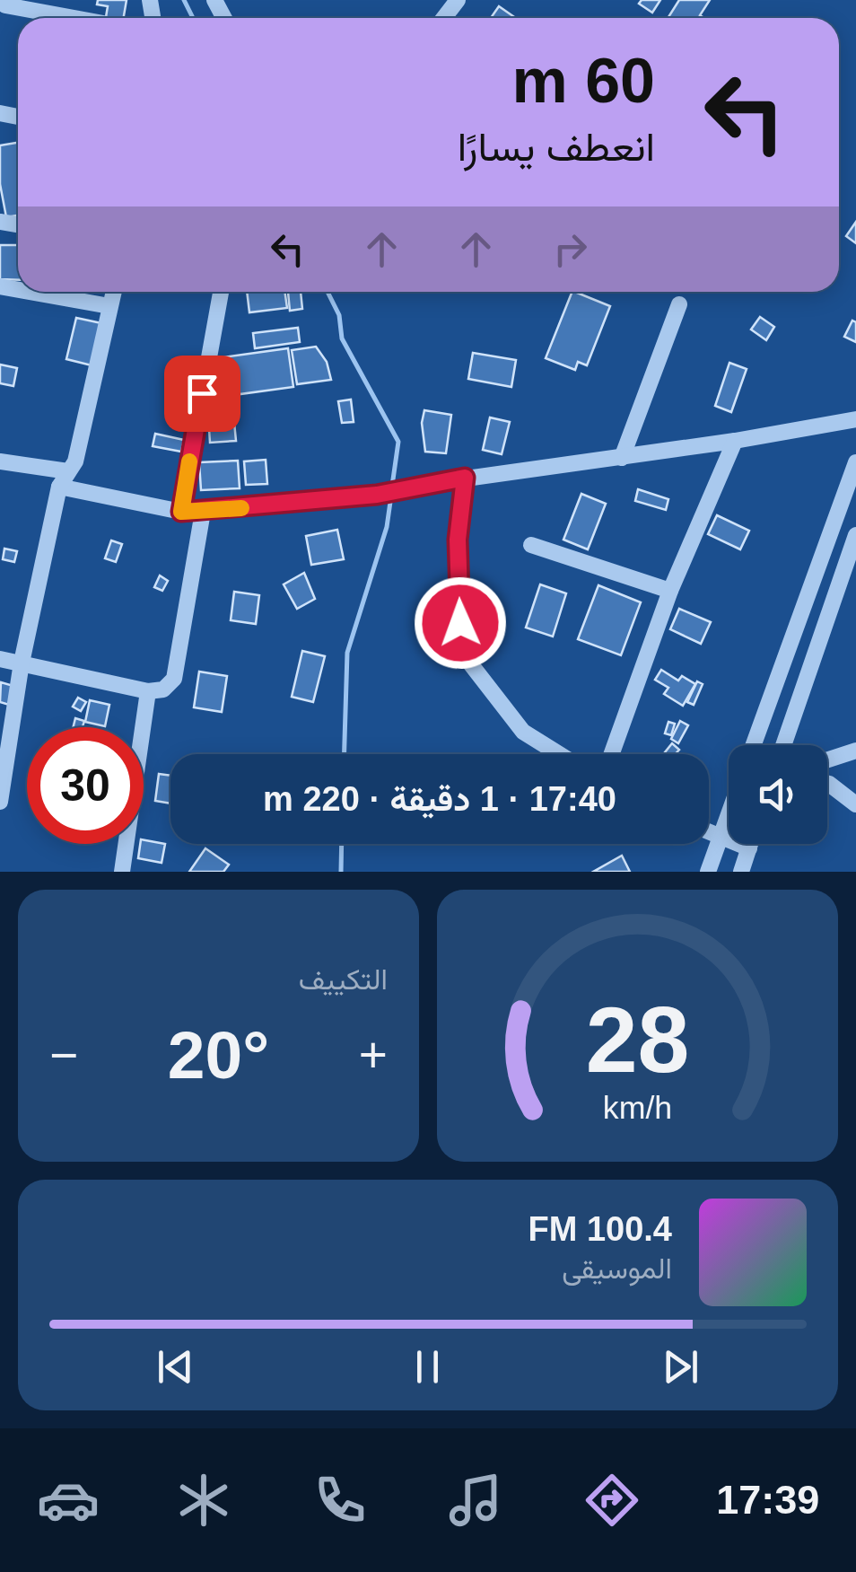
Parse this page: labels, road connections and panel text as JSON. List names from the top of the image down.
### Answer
{
  "page": {
    "turn": ["60 m", "انعطف يسارًا"],
    "limit": "30",
    "trip": "17:40 · 1 دقيقة · 220 m",
    "tile": "التكييف",
    "heat": ["−", "20°", "+"],
    "song": ["100.4 FM", "الموسيقى"],
    "tabs": "17:39",
    "gauge": ["28", "km/h"]
  }
}
